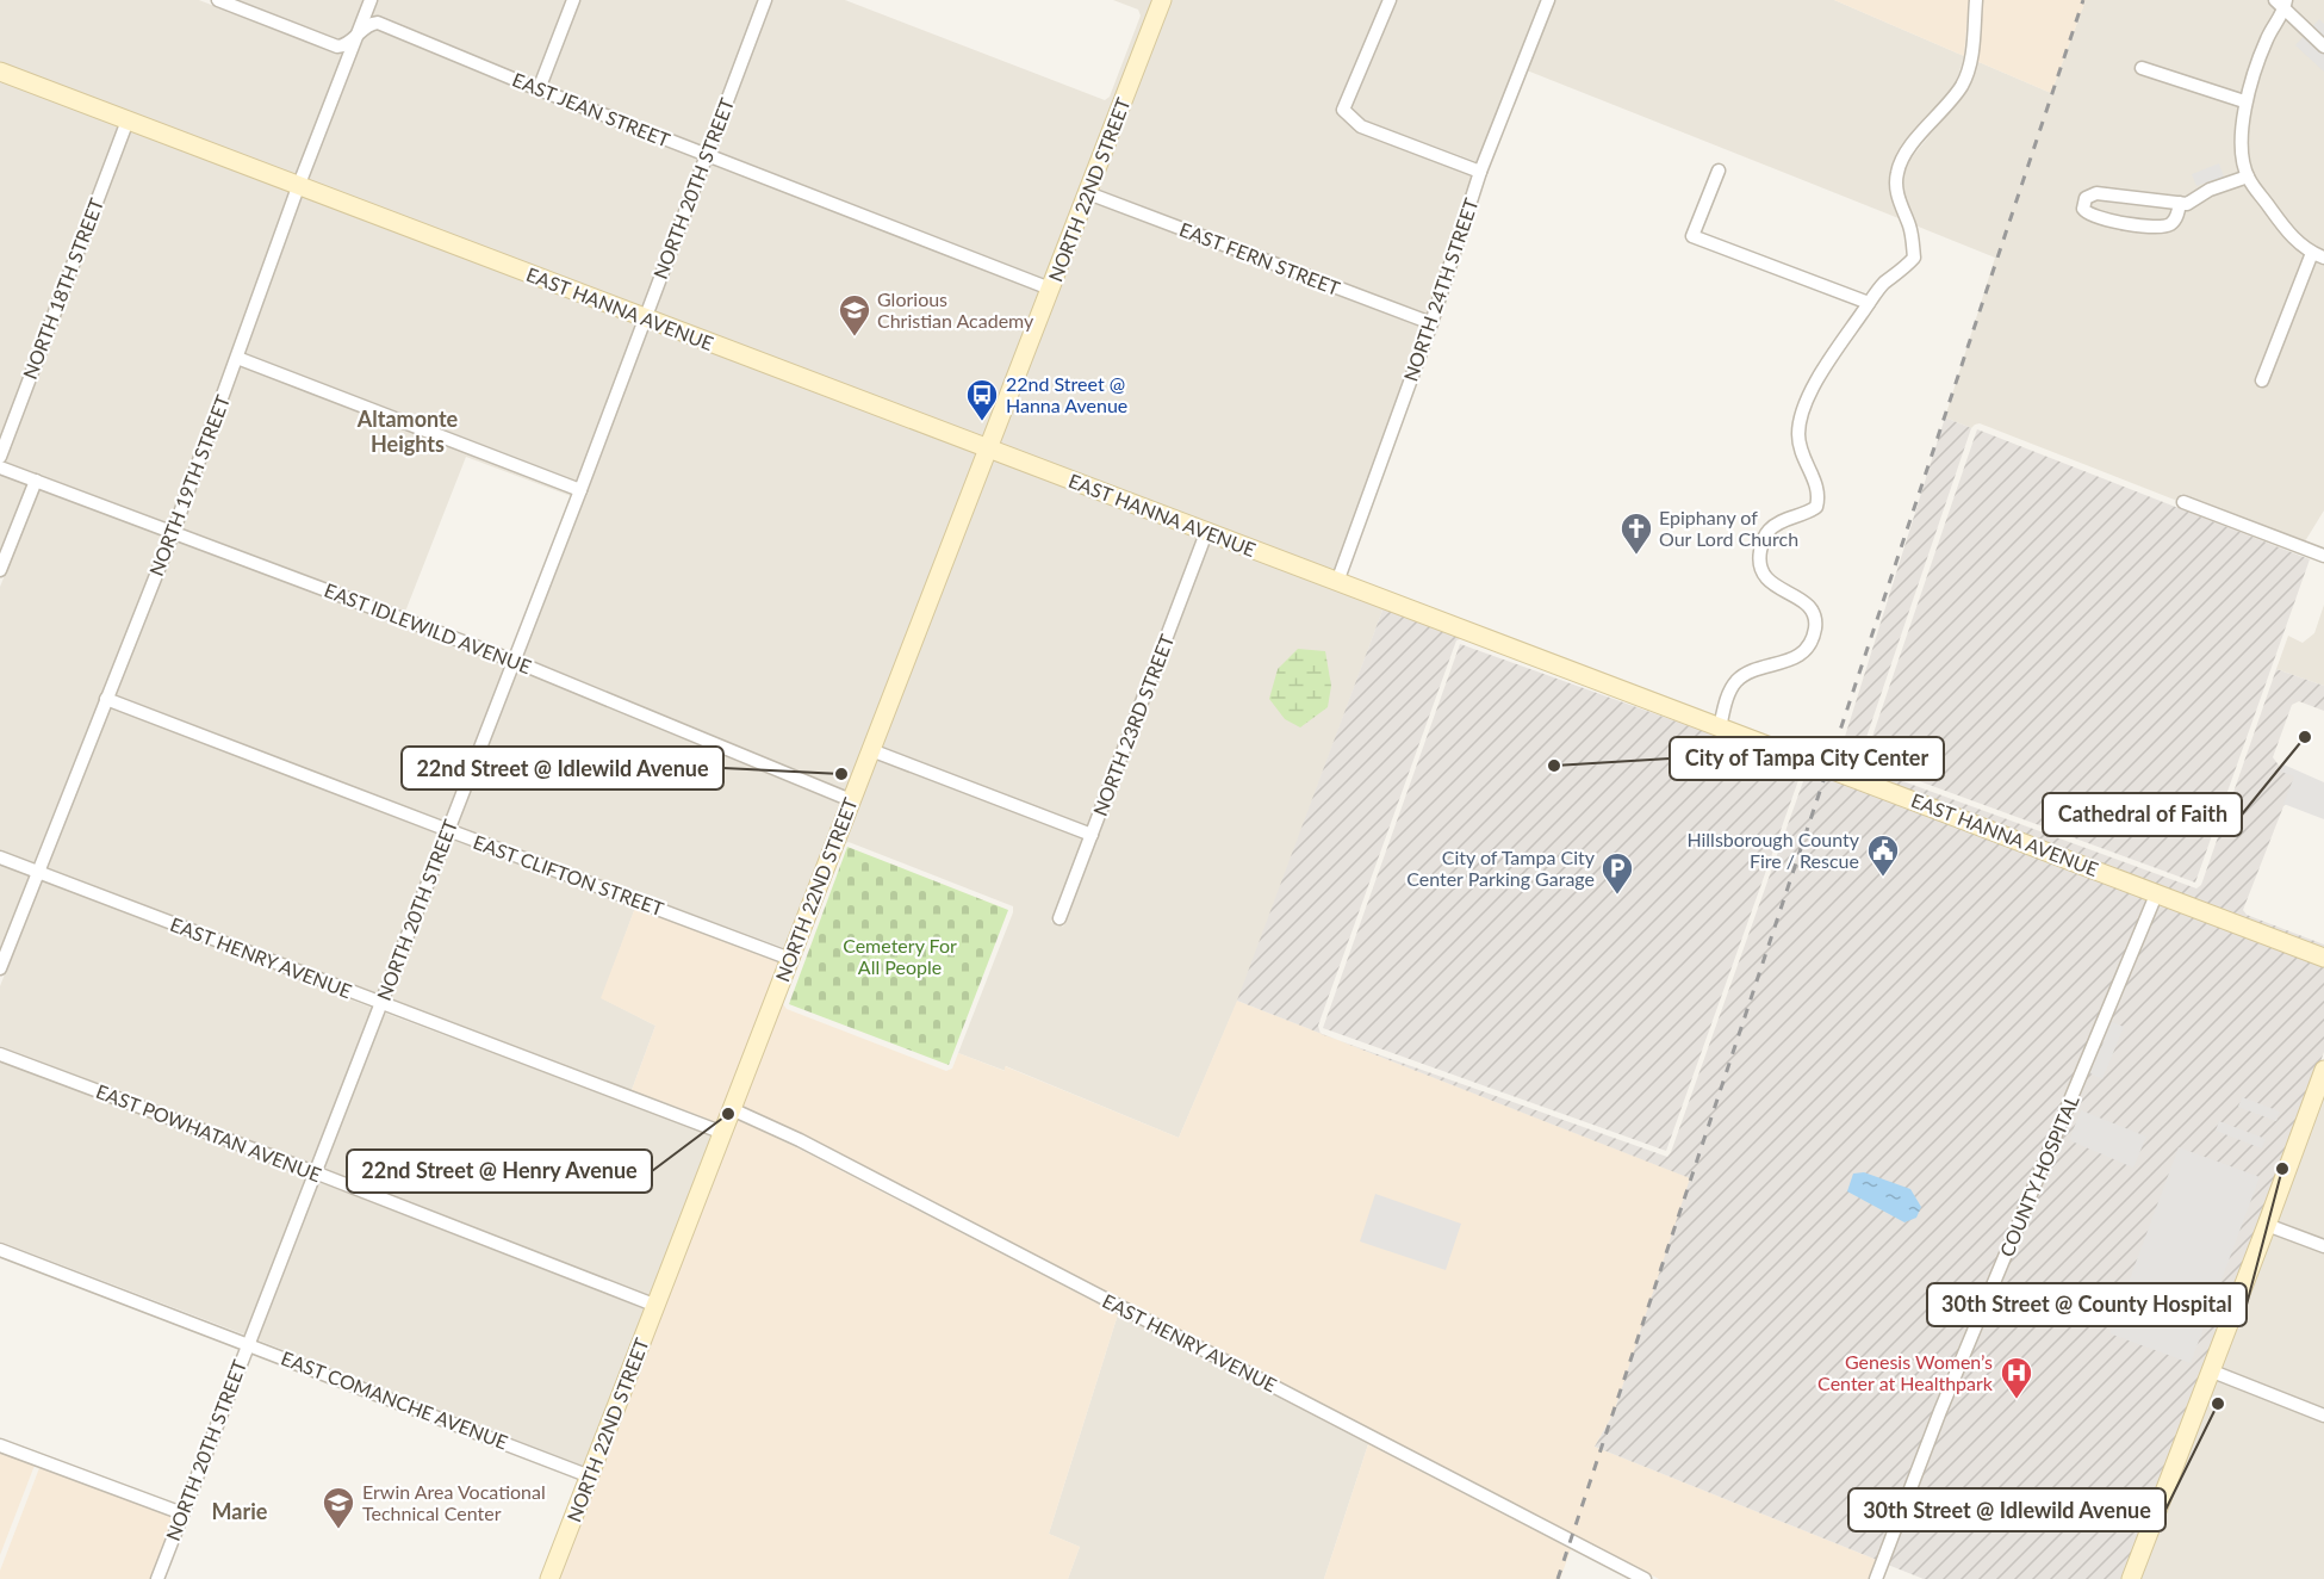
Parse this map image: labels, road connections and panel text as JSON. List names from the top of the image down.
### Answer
{
  "streets": {
    "street": [
      "EAST JEAN STREET",
      "NORTH 20TH STREET",
      "NORTH 22ND STREET",
      "EAST FERN STREET",
      "NORTH 18TH STREET",
      "NORTH 24TH STREET",
      "EAST HANNA AVENUE",
      "NORTH 19TH STREET",
      "EAST IDLEWILD AVENUE",
      "NORTH 23RD STREET",
      "EAST CLIFTON STREET",
      "EAST HENRY AVENUE",
      "EAST POWHATAN AVENUE",
      "COUNTY HOSPITAL",
      "EAST COMANCHE AVENUE"
    ]
  },
  "crossings": [
    ["EAST JEAN STREET", "NORTH 20TH STREET"],
    ["EAST JEAN STREET", "NORTH 22ND STREET"],
    ["EAST JEAN STREET", "NORTH 19TH STREET"],
    ["NORTH 20TH STREET", "EAST HANNA AVENUE"],
    ["NORTH 20TH STREET", "EAST IDLEWILD AVENUE"],
    ["NORTH 20TH STREET", "EAST CLIFTON STREET"],
    ["NORTH 20TH STREET", "EAST HENRY AVENUE"],
    ["NORTH 20TH STREET", "EAST POWHATAN AVENUE"],
    ["NORTH 20TH STREET", "EAST COMANCHE AVENUE"],
    ["NORTH 22ND STREET", "EAST FERN STREET"],
    ["NORTH 22ND STREET", "EAST HANNA AVENUE"],
    ["NORTH 22ND STREET", "EAST IDLEWILD AVENUE"],
    ["NORTH 22ND STREET", "EAST CLIFTON STREET"],
    ["NORTH 22ND STREET", "EAST HENRY AVENUE"],
    ["NORTH 22ND STREET", "EAST POWHATAN AVENUE"],
    ["NORTH 22ND STREET", "EAST COMANCHE AVENUE"],
    ["EAST FERN STREET", "NORTH 24TH STREET"],
    ["NORTH 18TH STREET", "EAST HANNA AVENUE"],
    ["NORTH 24TH STREET", "EAST HANNA AVENUE"],
    ["EAST HANNA AVENUE", "NORTH 19TH STREET"],
    ["EAST HANNA AVENUE", "NORTH 23RD STREET"],
    ["EAST HANNA AVENUE", "COUNTY HOSPITAL"],
    ["NORTH 19TH STREET", "EAST IDLEWILD AVENUE"],
    ["NORTH 19TH STREET", "EAST CLIFTON STREET"],
    ["NORTH 19TH STREET", "EAST HENRY AVENUE"]
  ],
  "districts": ["Altamonte Heights", "Marie"],
  "parks": ["Cemetery For All People"],
  "places": {
    "school or university": ["Glorious Christian Academy", "Erwin Area Vocational Technical Center"],
    "bus stop": ["22nd Street @ Hanna Avenue"],
    "church": ["Epiphany of Our Lord Church"],
    "other": [
      "Cathedral of Faith",
      "City of Tampa City Center",
      "22nd Street @ Idlewild Avenue",
      "22nd Street @ Henry Avenue",
      "30th Street @ County Hospital",
      "30th Street @ Idlewild Avenue"
    ],
    "public building": ["Hillsborough County Fire / Rescue"],
    "parking": ["City of Tampa City Center Parking Garage"],
    "hospital": ["Genesis Women’s Center at Healthpark"]
  }
}
